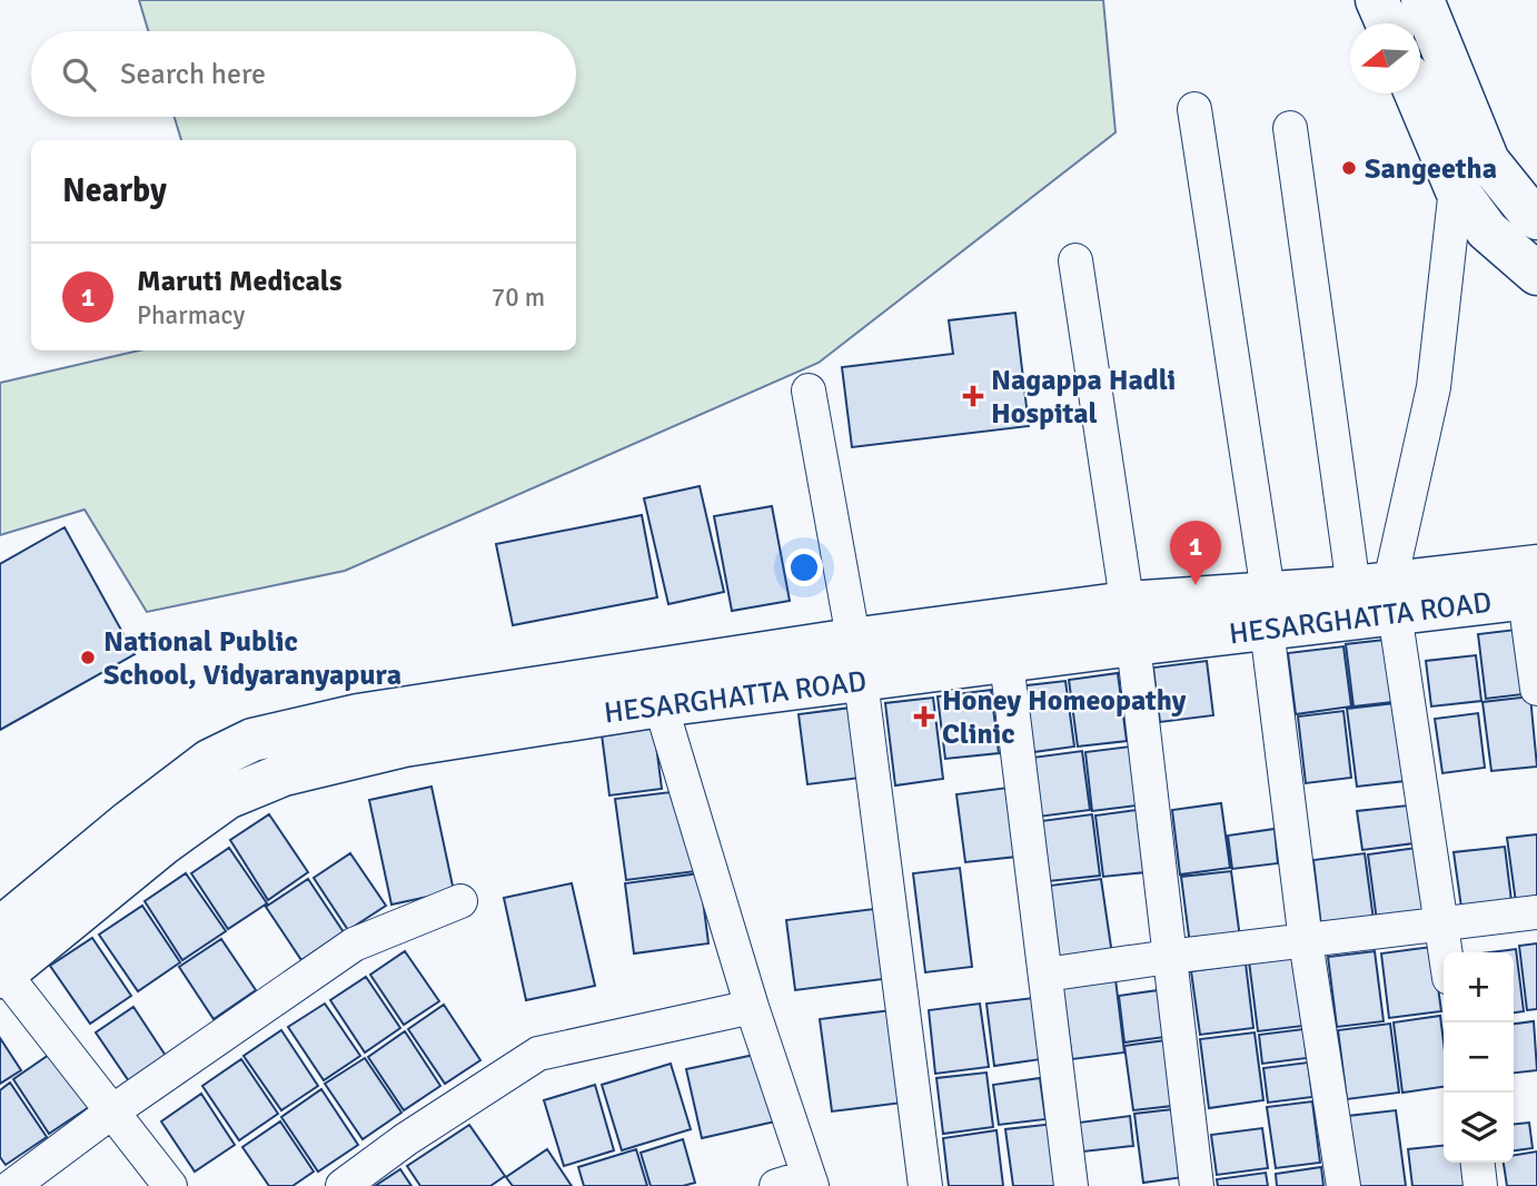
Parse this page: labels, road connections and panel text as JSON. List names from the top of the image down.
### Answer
{
  "streets": {
    "main road": ["HESARGHATTA ROAD"]
  },
  "places": {
    "other": ["Sangeetha", "National Public School, Vidyaranyapura"],
    "health": ["Nagappa Hadli Hospital", "Honey Homeopathy Clinic"]
  },
  "north": "left",
  "page": {
    "search": "Search here",
    "heading": "Nearby",
    "list": [
      {
        "mark": "1",
        "name": "Maruti Medicals",
        "note": "Pharmacy",
        "value": "70 m"
      }
    ],
    "pins": "1",
    "map_buttons": ["+", "−"]
  }
}
